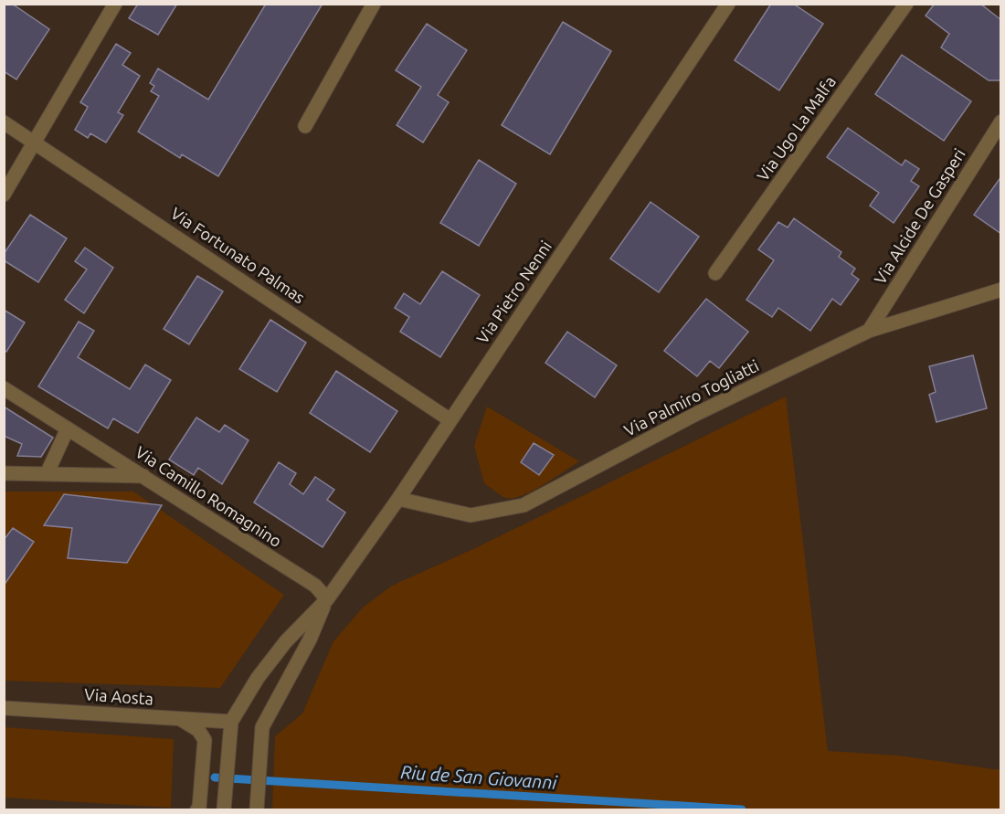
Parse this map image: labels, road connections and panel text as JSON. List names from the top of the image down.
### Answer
{
  "streets": {
    "street": [
      "Via Ugo La Malfa",
      "Via Alcide De Gasperi",
      "Via Fortunato Palmas",
      "Via Pietro Nenni",
      "Via Palmiro Togliatti",
      "Via Camillo Romagnino",
      "Via Aosta"
    ]
  },
  "crossings": [
    ["Via Alcide De Gasperi", "Via Palmiro Togliatti"],
    ["Via Fortunato Palmas", "Via Pietro Nenni"],
    ["Via Pietro Nenni", "Via Palmiro Togliatti"],
    ["Via Pietro Nenni", "Via Camillo Romagnino"],
    ["Via Pietro Nenni", "Via Aosta"]
  ],
  "water": ["Riu de San Giovanni"]
}
